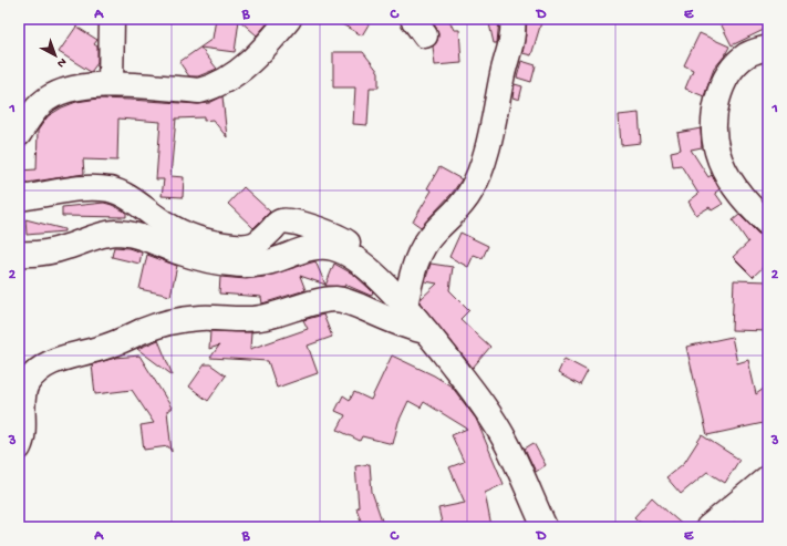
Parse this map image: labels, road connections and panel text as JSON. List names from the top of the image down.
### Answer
{
  "north": "bottom right",
  "grid": {
    "columns": [
      "A",
      "B",
      "C",
      "D",
      "E"
    ],
    "rows": ["1", "2", "3"]
  }
}
